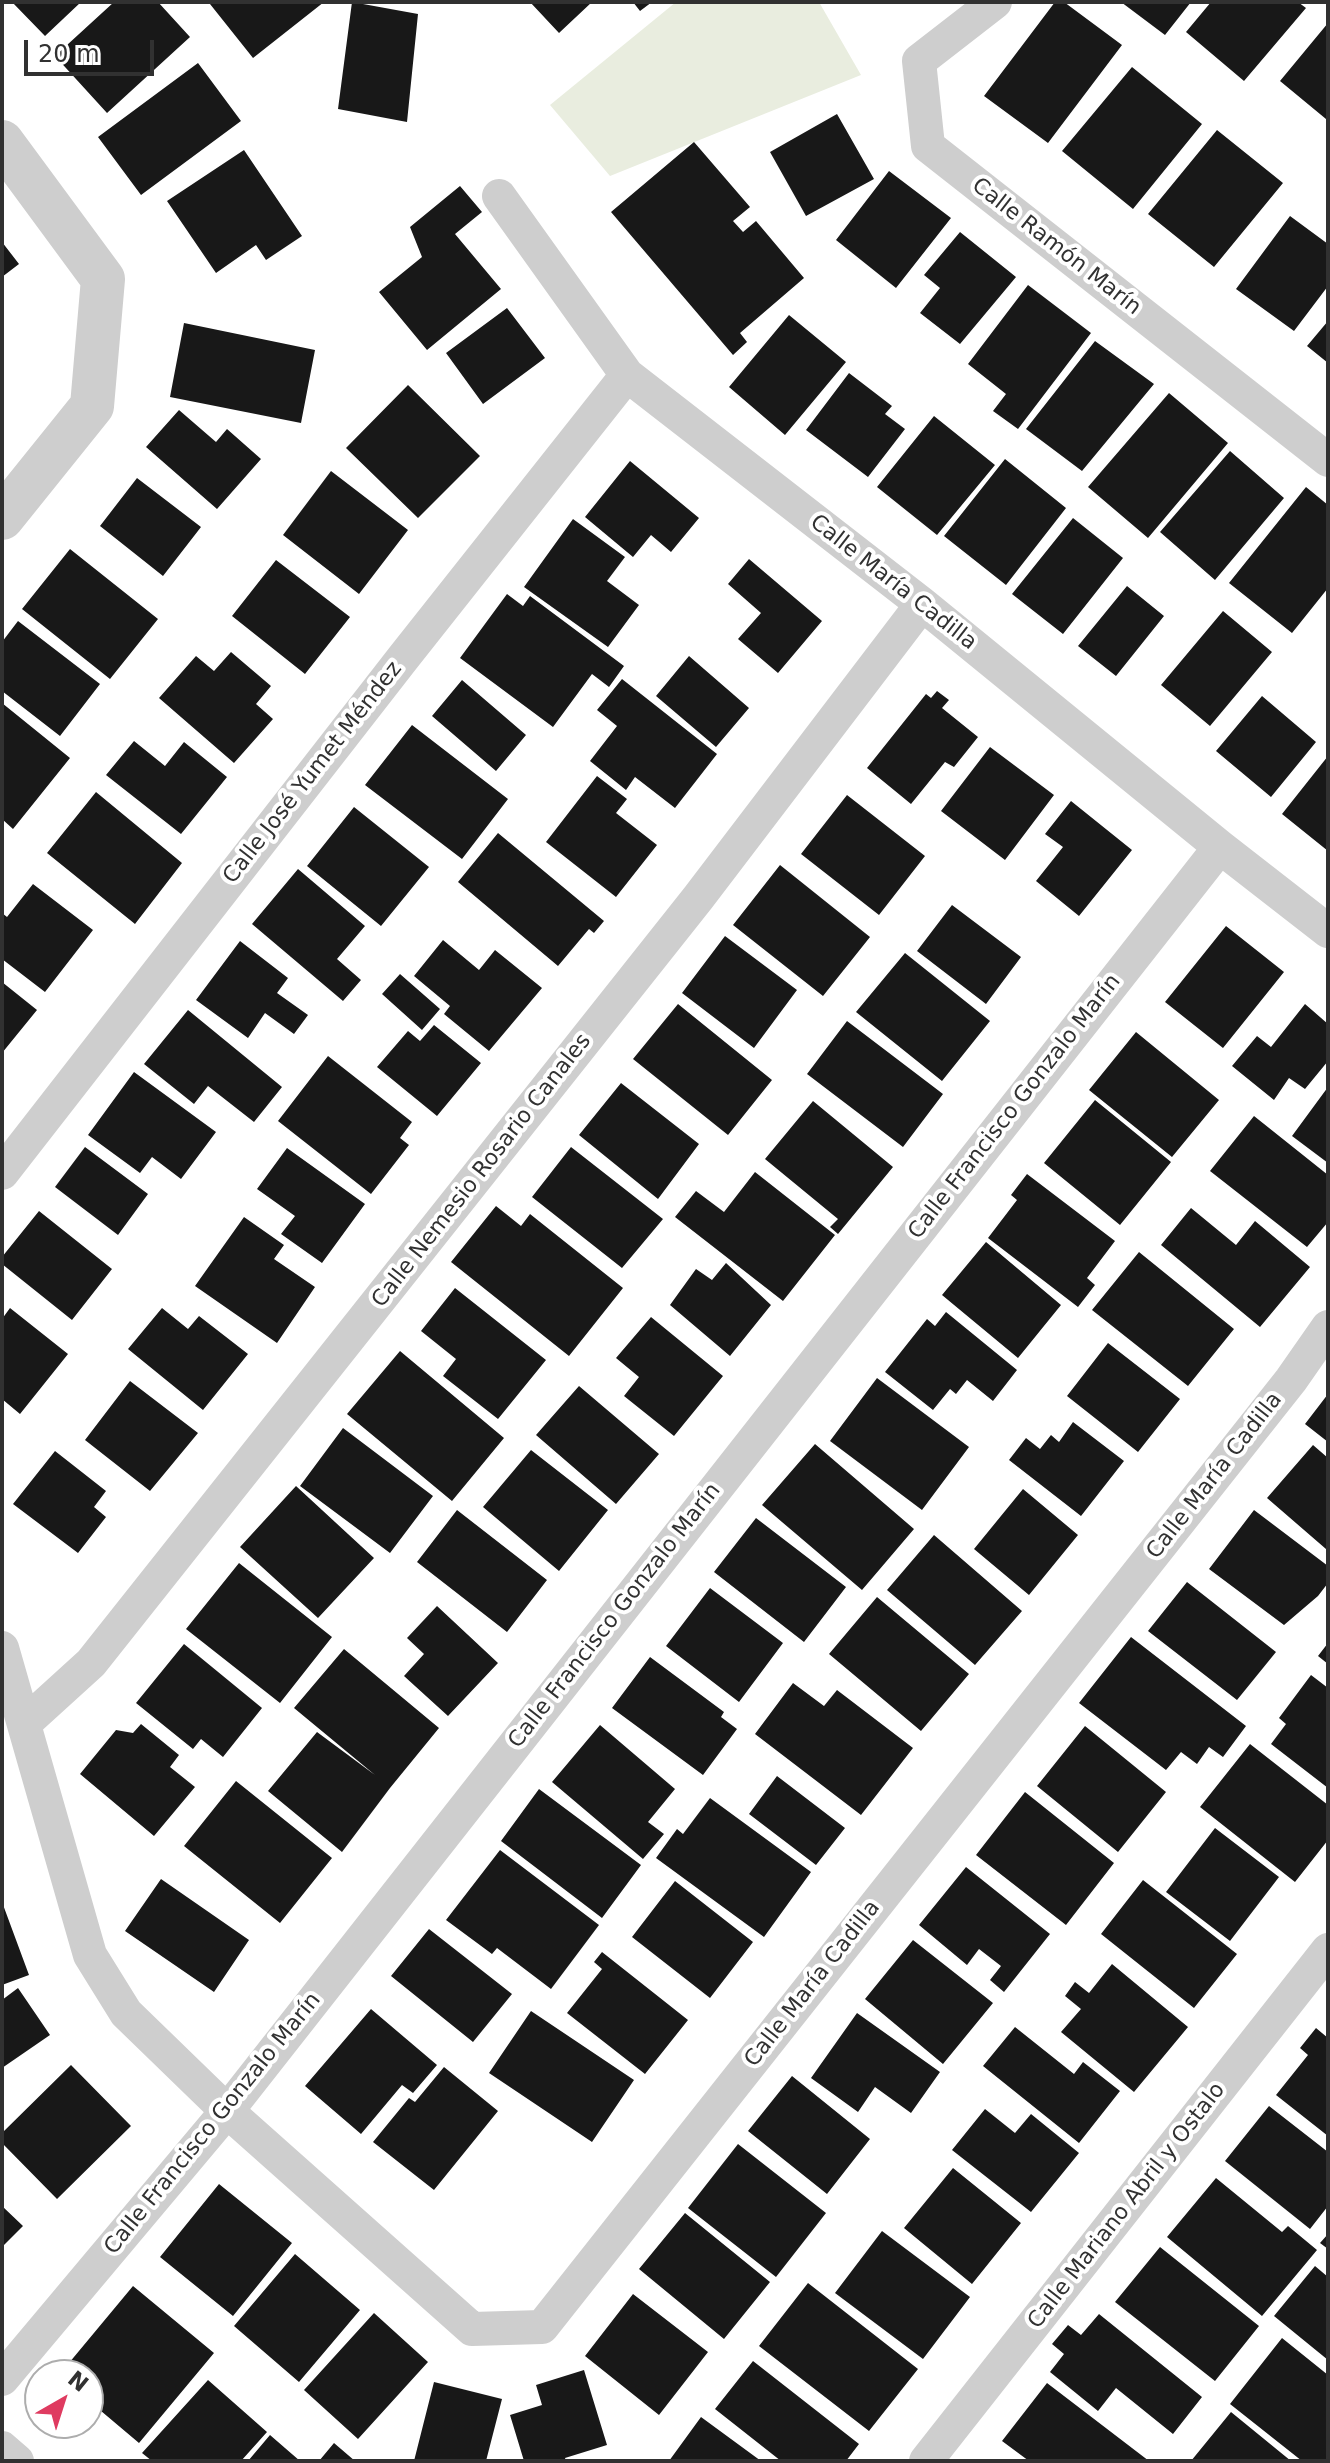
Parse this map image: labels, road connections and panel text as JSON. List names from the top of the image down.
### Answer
{
  "streets": {
    "street": [
      "Calle Ramón Marín",
      "Calle María Cadilla",
      "Calle José Yumet Méndez",
      "Calle Francisco Gonzalo Marín",
      "Calle Nemesio Rosario Canales",
      "Calle Mariano Abril y Ostalo"
    ]
  },
  "crossings": [
    ["Calle María Cadilla", "Calle José Yumet Méndez"],
    ["Calle María Cadilla", "Calle Francisco Gonzalo Marín"],
    ["Calle María Cadilla", "Calle Nemesio Rosario Canales"]
  ],
  "scale_bar": "20 m",
  "north": "top right"
}
